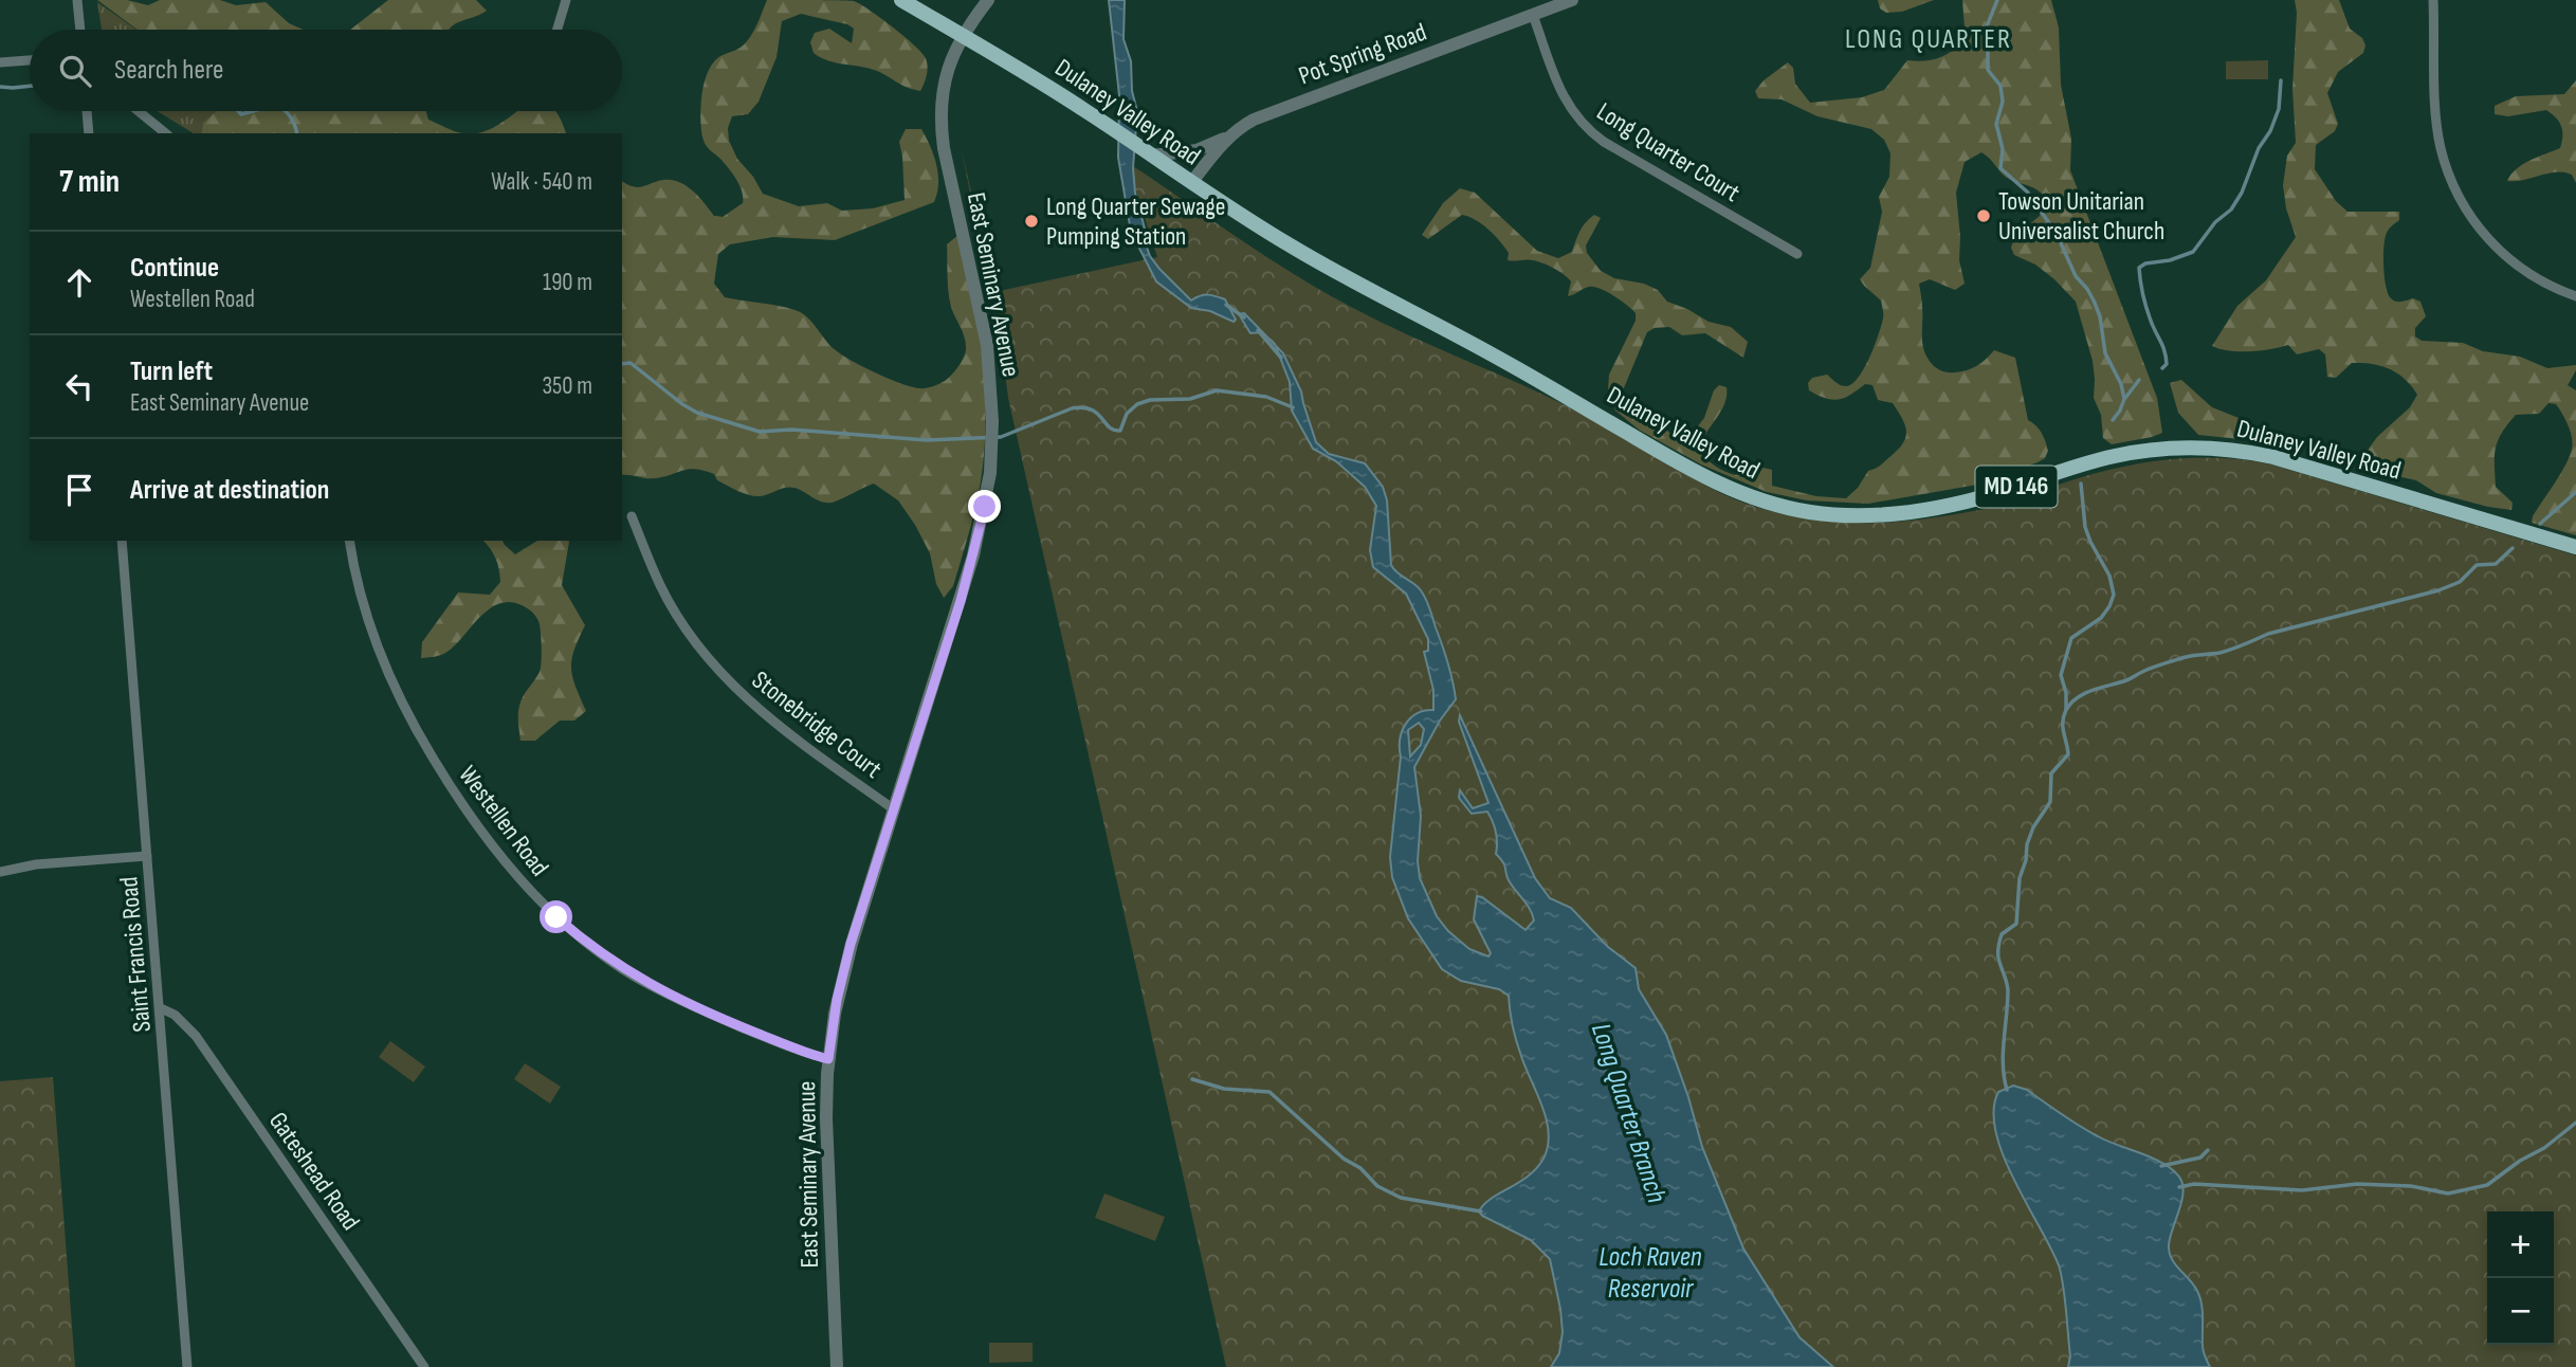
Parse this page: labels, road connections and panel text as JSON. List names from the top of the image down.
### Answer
{
  "streets": {
    "main road": ["Dulaney Valley Road", "MD 146"],
    "street": [
      "Pot Spring Road",
      "Long Quarter Court",
      "East Seminary Avenue",
      "Stonebridge Court",
      "Westellen Road",
      "Saint Francis Road",
      "Gateshead Road"
    ]
  },
  "crossings": [
    ["Pot Spring Road", "Dulaney Valley Road"],
    ["Pot Spring Road", "Long Quarter Court"],
    ["Dulaney Valley Road", "East Seminary Avenue"],
    ["East Seminary Avenue", "Stonebridge Court"],
    ["East Seminary Avenue", "Westellen Road"],
    ["Saint Francis Road", "Gateshead Road"]
  ],
  "districts": ["LONG QUARTER"],
  "water": ["Long Quarter Branch", "Loch Raven Reservoir"],
  "places": ["Towson Unitarian Universalist Church", "Long Quarter Sewage Pumping Station"],
  "page": {
    "search": "Search here",
    "heading": ["7 min", "Walk · 540 m"],
    "list": [
      ["Continue", "Westellen Road", "190 m"],
      ["Turn left", "East Seminary Avenue", "350 m"],
      "Arrive at destination"
    ],
    "map_buttons": ["+", "−"]
  }
}
